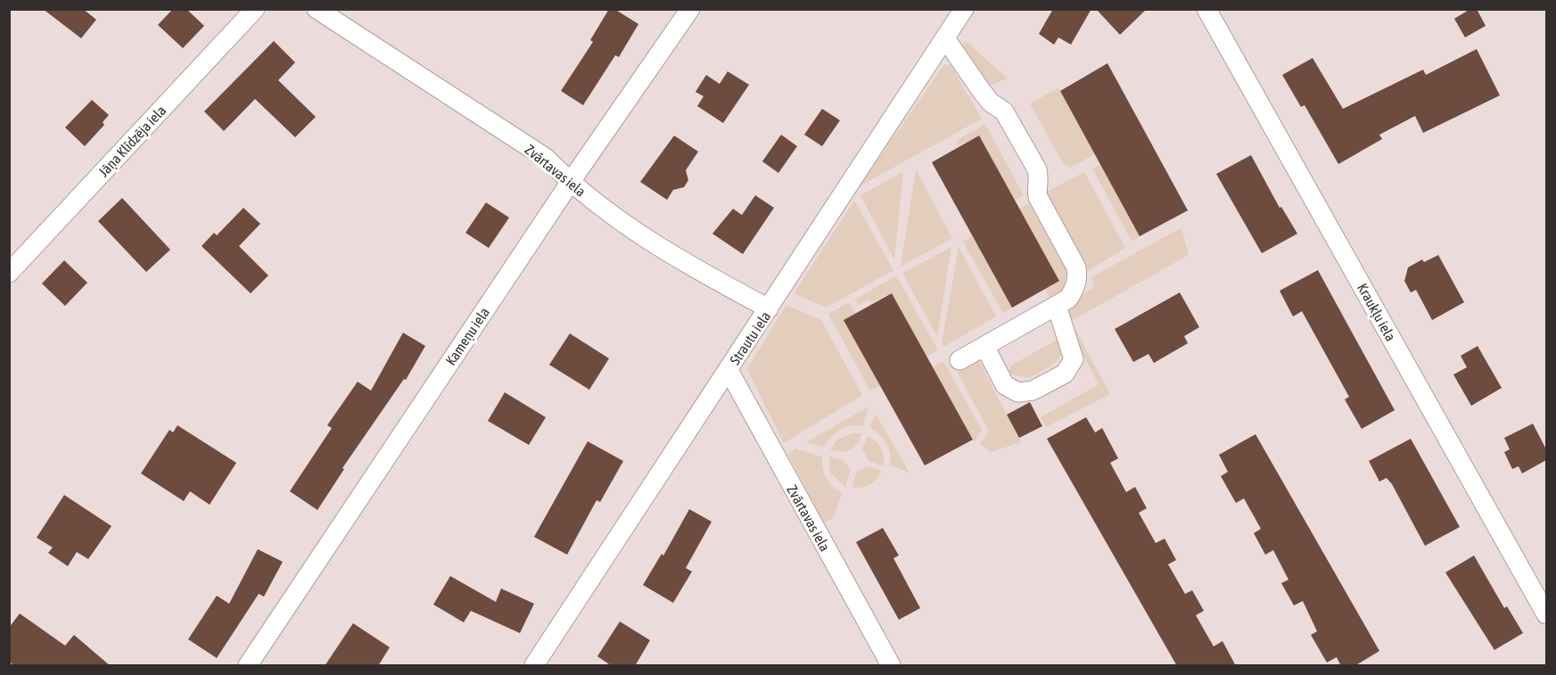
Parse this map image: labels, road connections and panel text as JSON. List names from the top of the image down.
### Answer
{
  "streets": {
    "street": [
      "Jāņa Klīdzēja iela",
      "Zvārtavas iela",
      "Kraukļu iela",
      "Kameņu iela",
      "Strautu iela"
    ]
  },
  "crossings": [
    ["Zvārtavas iela", "Kameņu iela"],
    ["Zvārtavas iela", "Strautu iela"]
  ]
}
